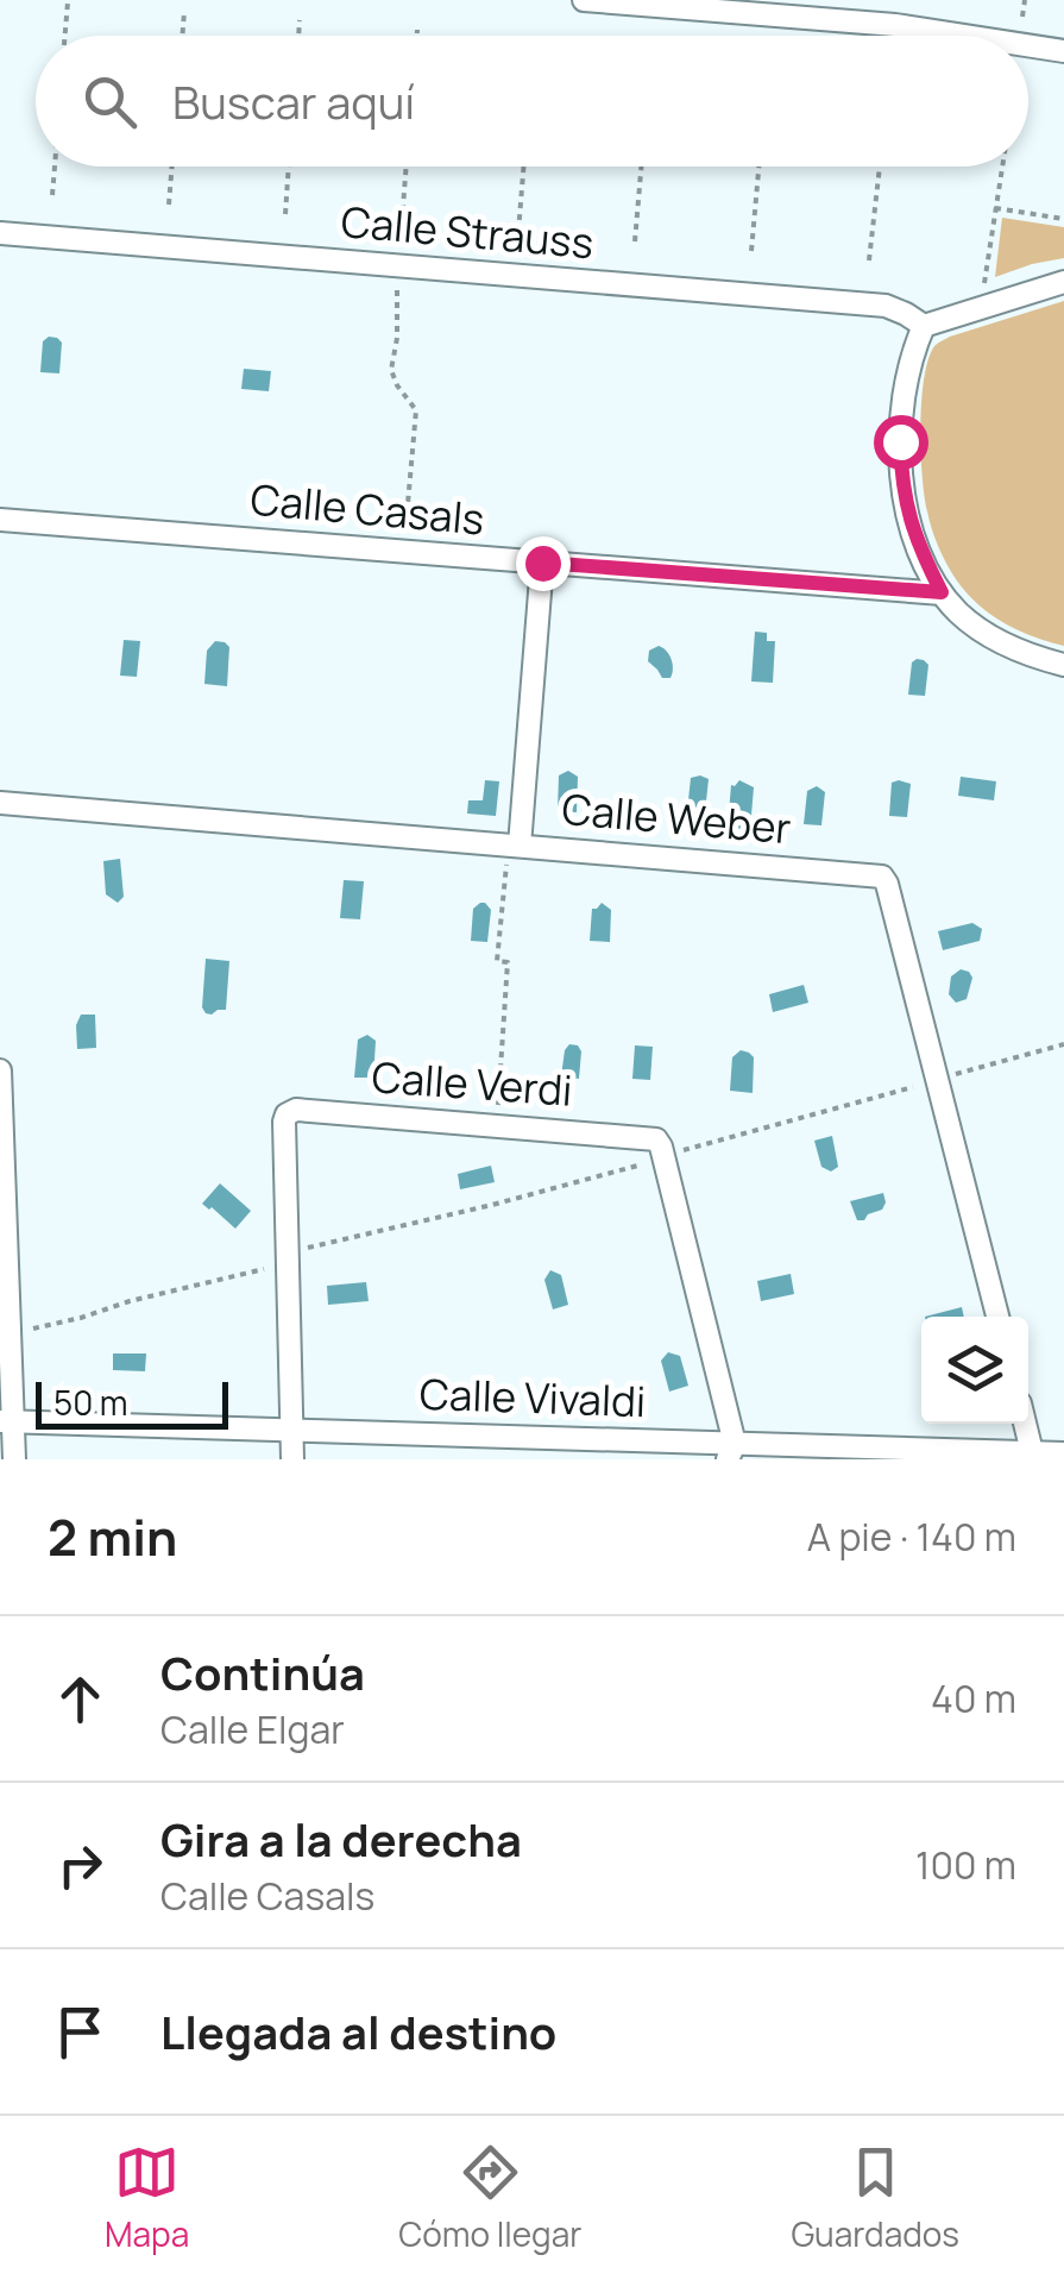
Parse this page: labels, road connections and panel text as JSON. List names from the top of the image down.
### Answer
{
  "streets": {
    "street": [
      "Calle Strauss",
      "Calle Casals",
      "Calle Weber",
      "Calle Verdi",
      "Calle Vivaldi"
    ]
  },
  "crossings": [
    ["Calle Verdi", "Calle Vivaldi"]
  ],
  "scale_bar": "50 m",
  "page": {
    "search": "Buscar aquí",
    "scale": "50 m",
    "heading": ["2 min", "A pie · 140 m"],
    "list": [
      ["Continúa", "Calle Elgar", "40 m"],
      ["Gira a la derecha", "Calle Casals", "100 m"],
      "Llegada al destino"
    ],
    "nav": ["Mapa", "Cómo llegar", "Guardados"]
  }
}
